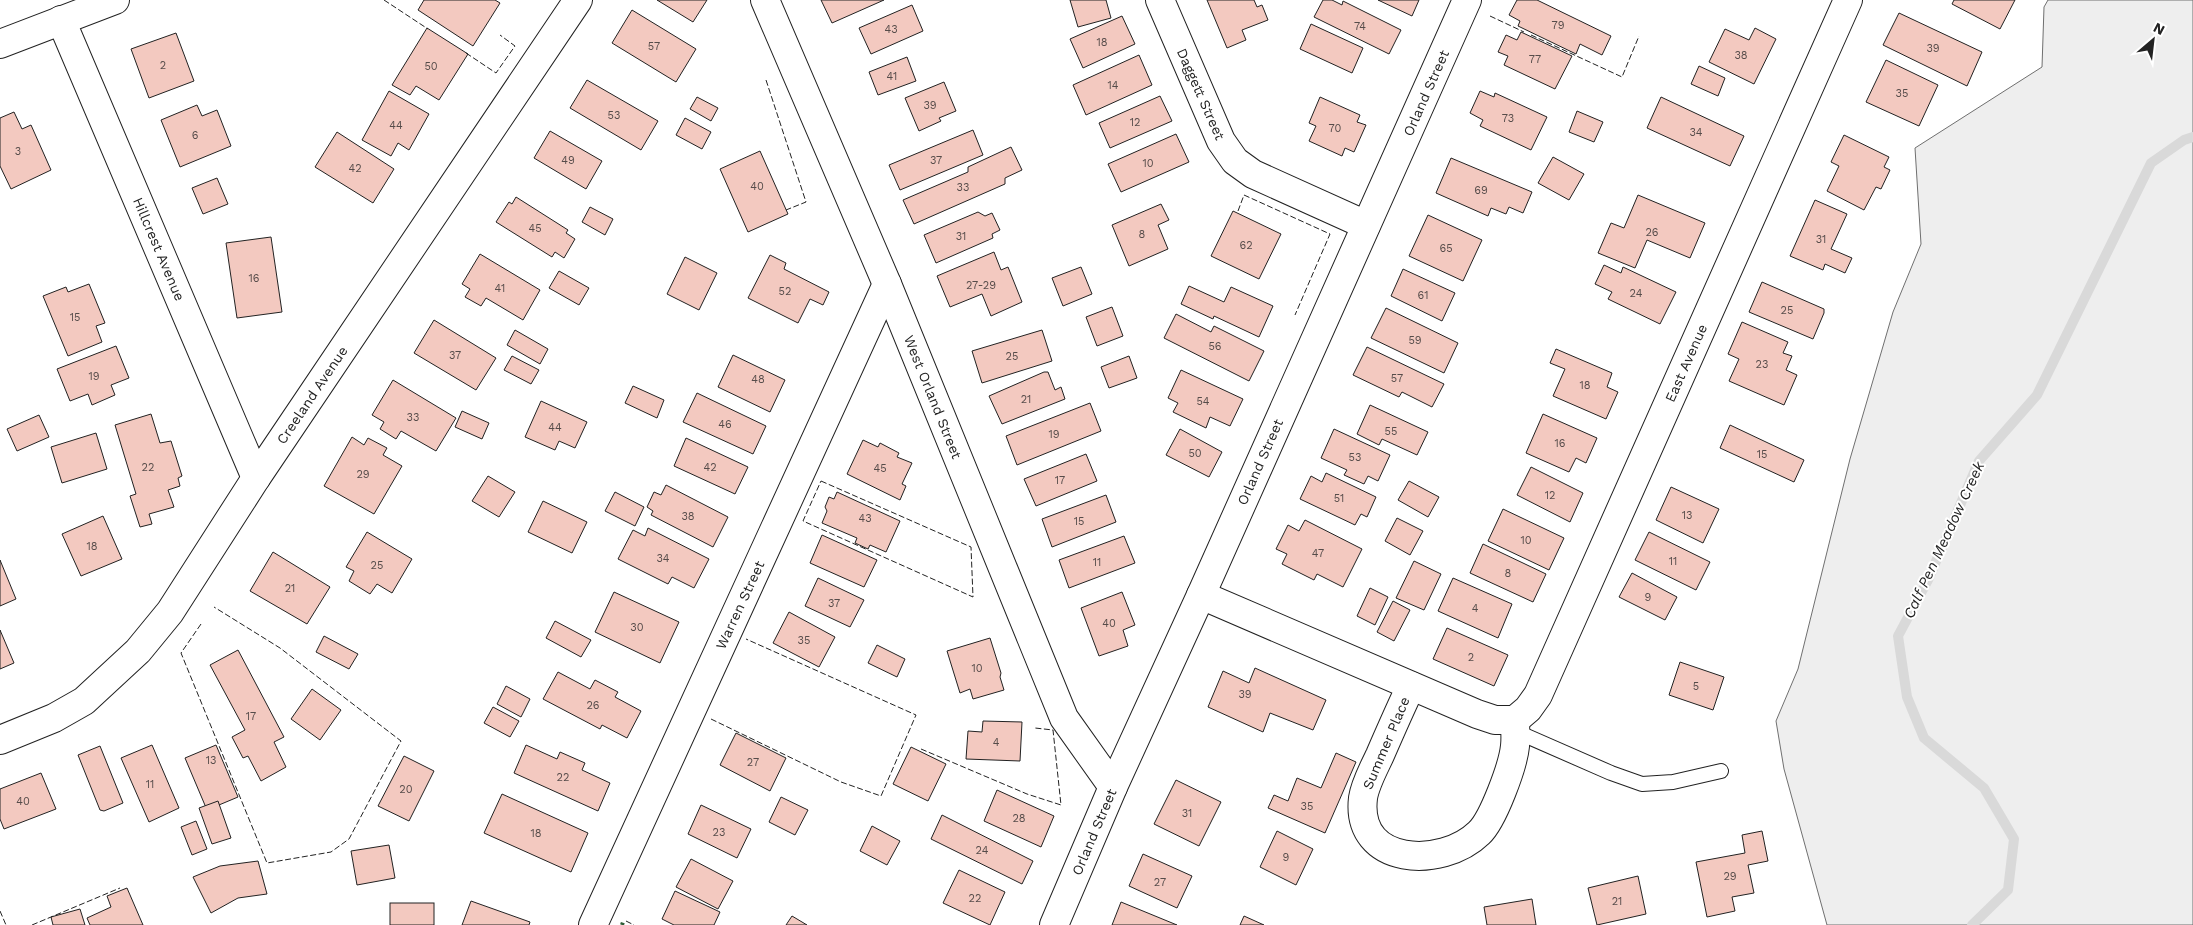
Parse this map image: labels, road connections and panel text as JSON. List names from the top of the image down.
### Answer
{
  "streets": {
    "street": [
      "Orland Street",
      "Daggett Street",
      "Hillcrest Avenue",
      "East Avenue",
      "Creeland Avenue",
      "West Orland Street",
      "Warren Street",
      "Summer Place"
    ]
  },
  "crossings": [
    ["Orland Street", "Daggett Street"],
    ["Orland Street", "West Orland Street"],
    ["Orland Street", "Summer Place"],
    ["Hillcrest Avenue", "Creeland Avenue"],
    ["East Avenue", "Summer Place"],
    ["West Orland Street", "Warren Street"]
  ],
  "water": ["Calf Pen Meadow Creek"],
  "house_numbers": [
    "79",
    "74",
    "43",
    "18",
    "57",
    "39",
    "38",
    "77",
    "2",
    "50",
    "41",
    "14",
    "35",
    "39",
    "53",
    "73",
    "12",
    "44",
    "70",
    "34",
    "6",
    "3",
    "49",
    "37",
    "10",
    "42",
    "40",
    "33",
    "69",
    "45",
    "26",
    "8",
    "31",
    "31",
    "62",
    "65",
    "16",
    "27-29",
    "41",
    "52",
    "24",
    "61",
    "25",
    "15",
    "59",
    "56",
    "37",
    "25",
    "23",
    "19",
    "57",
    "48",
    "18",
    "21",
    "54",
    "33",
    "46",
    "44",
    "55",
    "19",
    "16",
    "50",
    "15",
    "53",
    "22",
    "42",
    "45",
    "29",
    "17",
    "12",
    "51",
    "13",
    "38",
    "43",
    "15",
    "10",
    "18",
    "47",
    "34",
    "11",
    "11",
    "25",
    "8",
    "21",
    "9",
    "37",
    "4",
    "40",
    "30",
    "35",
    "2",
    "10",
    "5",
    "39",
    "26",
    "17",
    "4",
    "13",
    "27",
    "22",
    "11",
    "20",
    "40",
    "35",
    "31",
    "28",
    "23",
    "18",
    "24",
    "9",
    "29",
    "27",
    "22",
    "21"
  ],
  "north": "top right"
}
